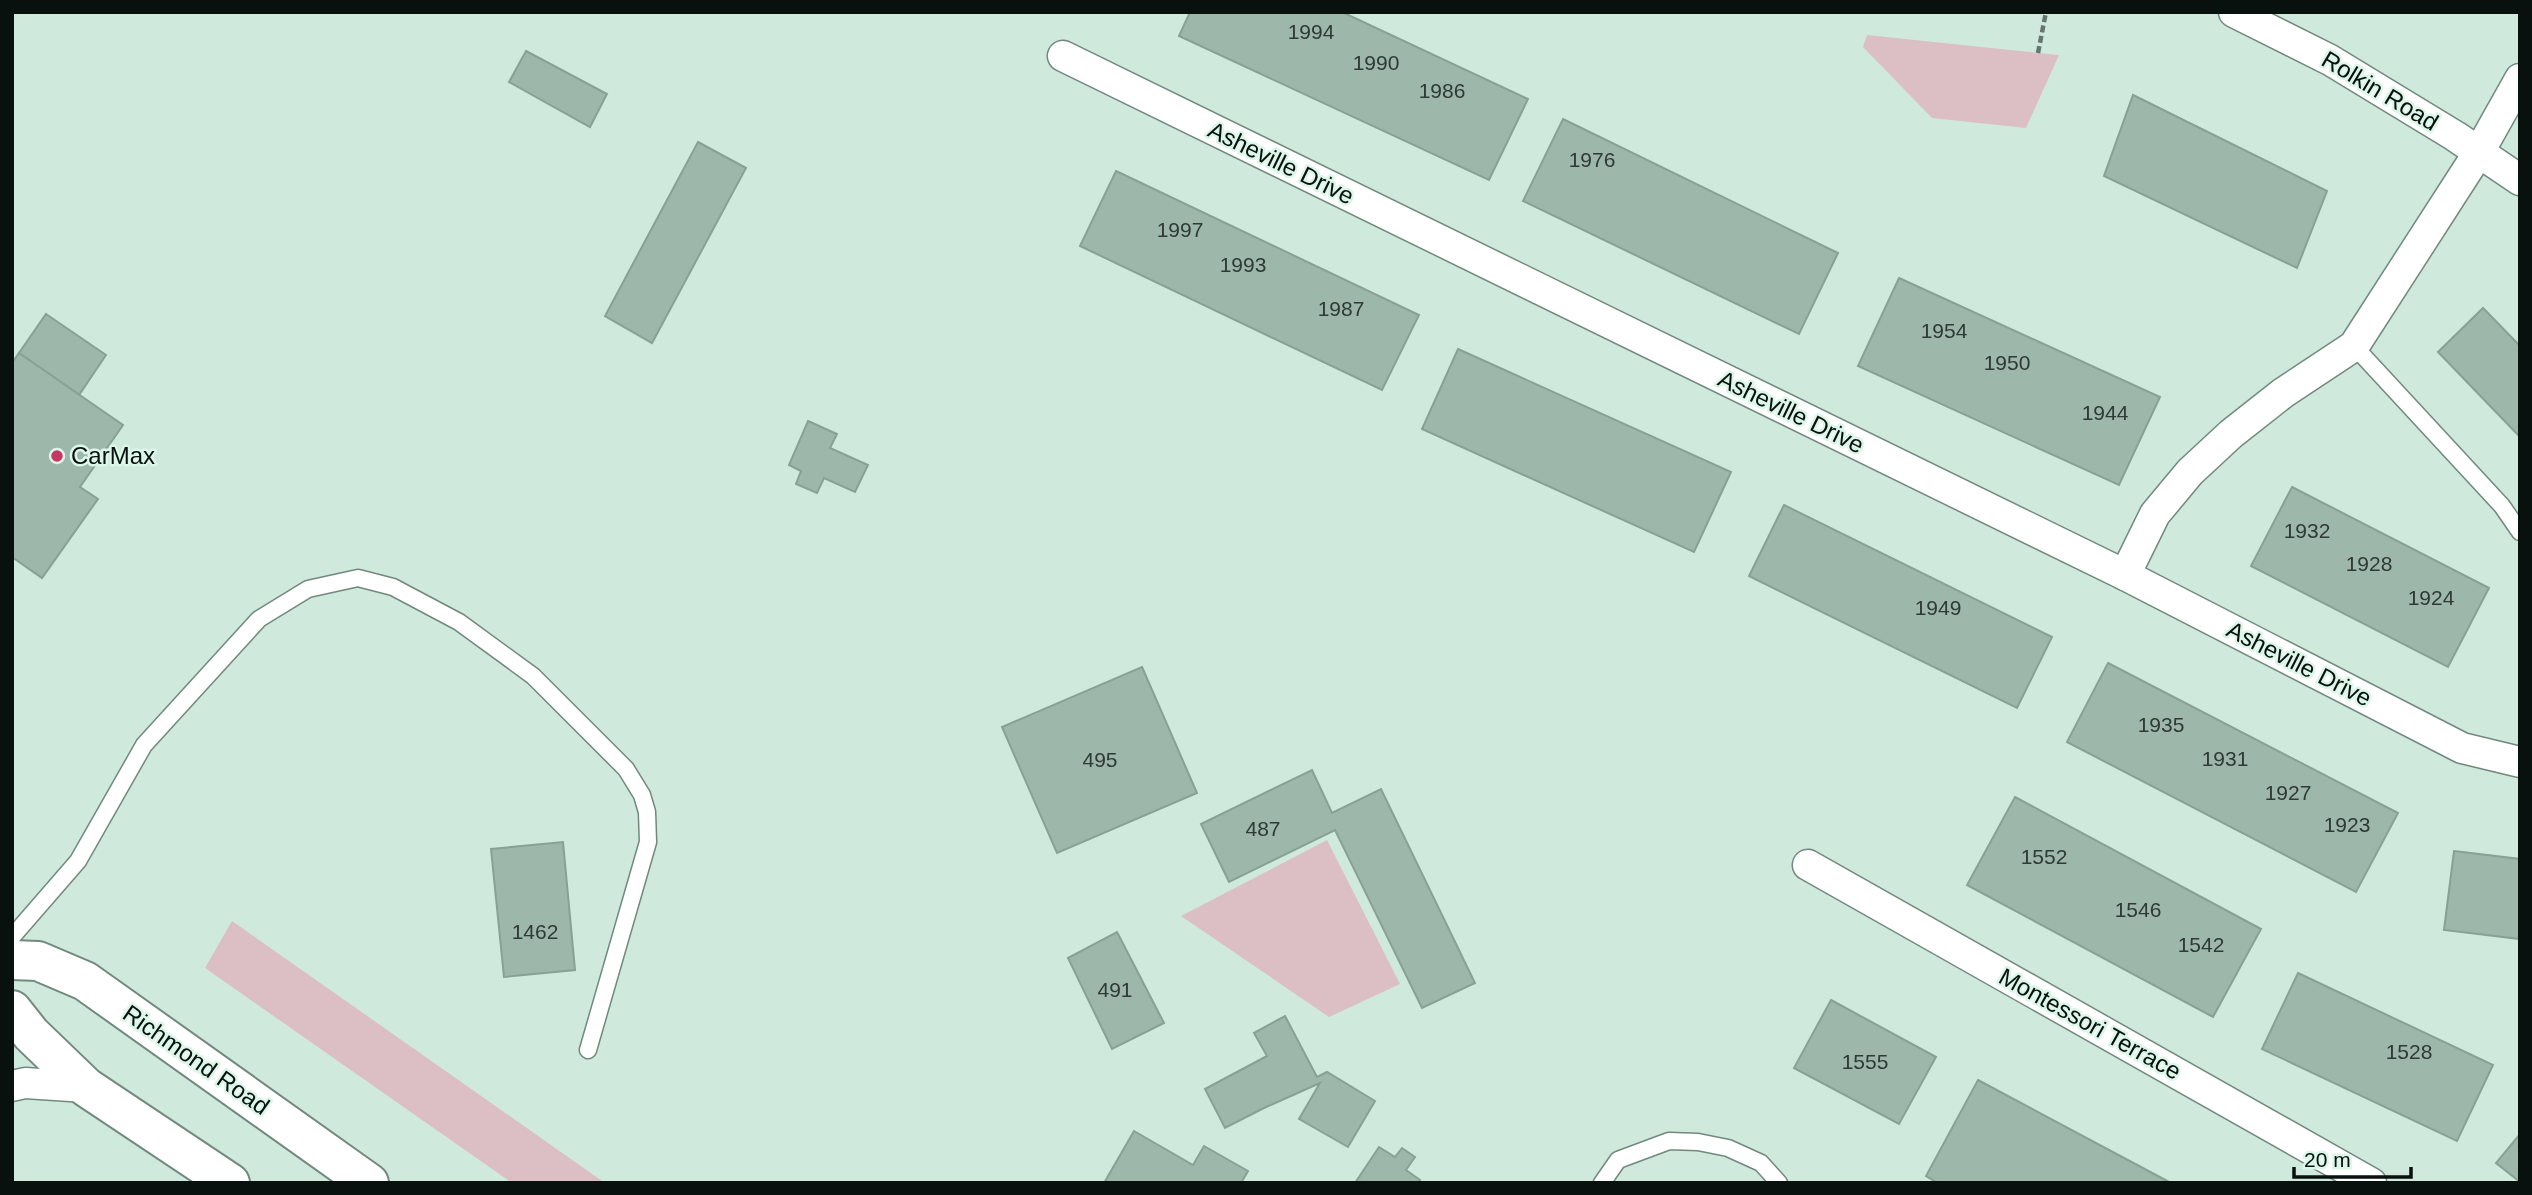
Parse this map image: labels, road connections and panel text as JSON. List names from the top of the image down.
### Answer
{
  "streets": {
    "highway": ["Richmond Road"],
    "street": ["Rolkin Road", "Asheville Drive", "Montessori Terrace"]
  },
  "places": ["CarMax"],
  "house_numbers": [
    "1994",
    "1990",
    "1986",
    "1976",
    "1997",
    "1993",
    "1987",
    "1954",
    "1950",
    "1944",
    "1932",
    "1928",
    "1924",
    "1949",
    "1935",
    "1931",
    "495",
    "1927",
    "1923",
    "487",
    "1552",
    "1546",
    "1462",
    "1542",
    "491",
    "1528",
    "1555"
  ],
  "scale_bar": "20 m"
}
